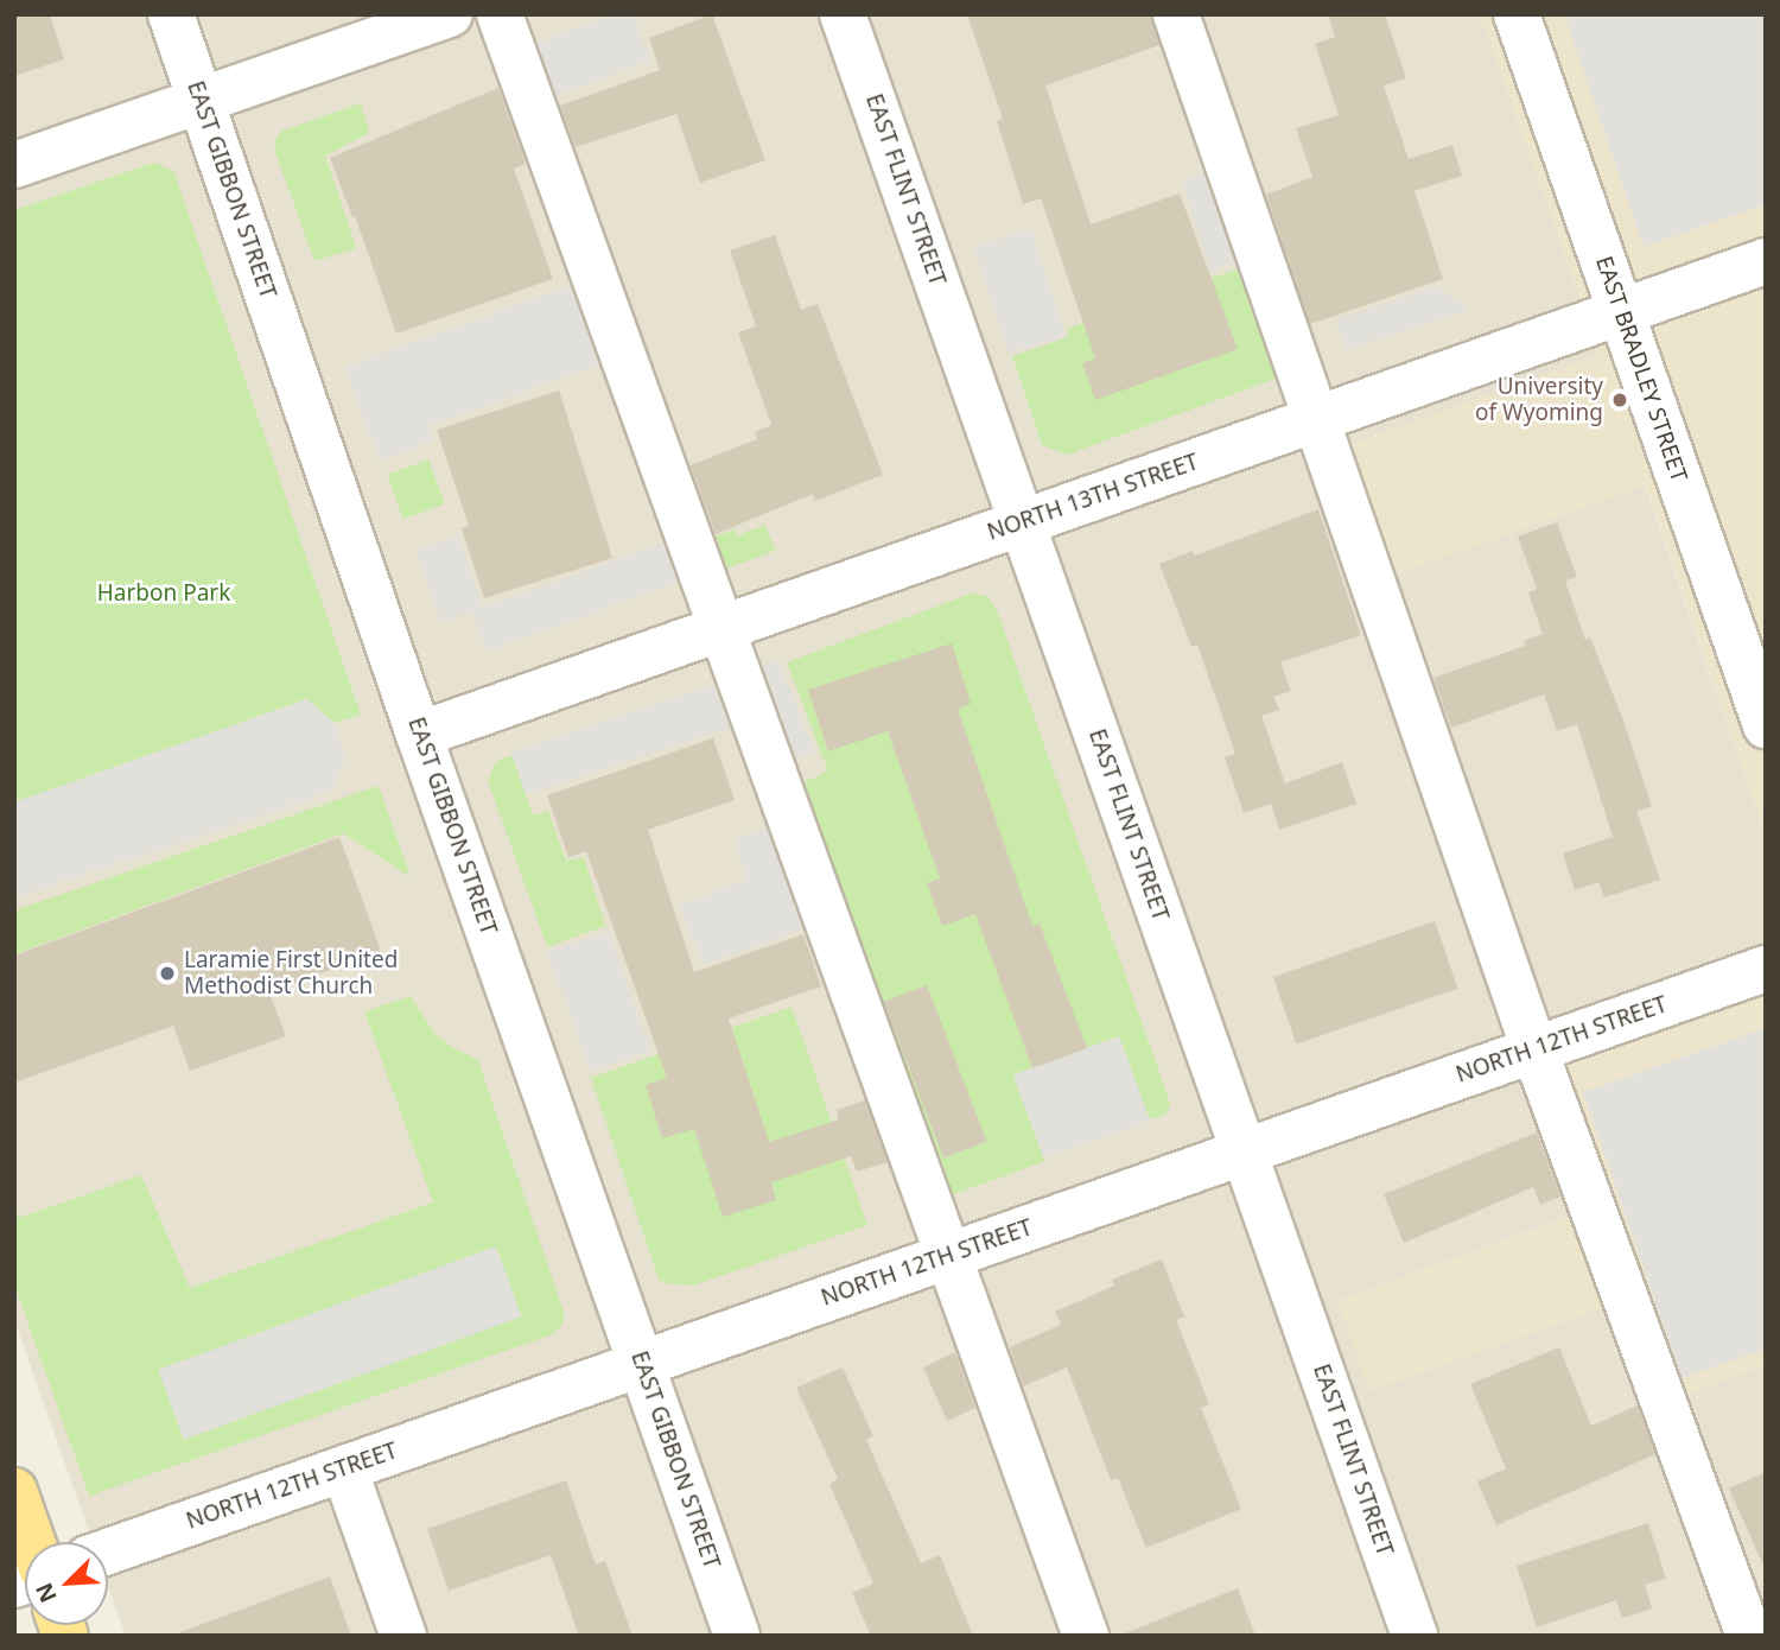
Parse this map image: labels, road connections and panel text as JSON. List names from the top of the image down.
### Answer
{
  "streets": {
    "street": [
      "EAST GIBBON STREET",
      "EAST FLINT STREET",
      "EAST BRADLEY STREET",
      "NORTH 13TH STREET",
      "NORTH 12TH STREET"
    ]
  },
  "crossings": [
    ["EAST GIBBON STREET", "NORTH 13TH STREET"],
    ["EAST GIBBON STREET", "NORTH 12TH STREET"],
    ["EAST FLINT STREET", "NORTH 13TH STREET"],
    ["EAST FLINT STREET", "NORTH 12TH STREET"],
    ["EAST BRADLEY STREET", "NORTH 13TH STREET"]
  ],
  "parks": ["Harbon Park"],
  "places": ["University of Wyoming", "Laramie First United Methodist Church"],
  "north": "bottom left"
}
